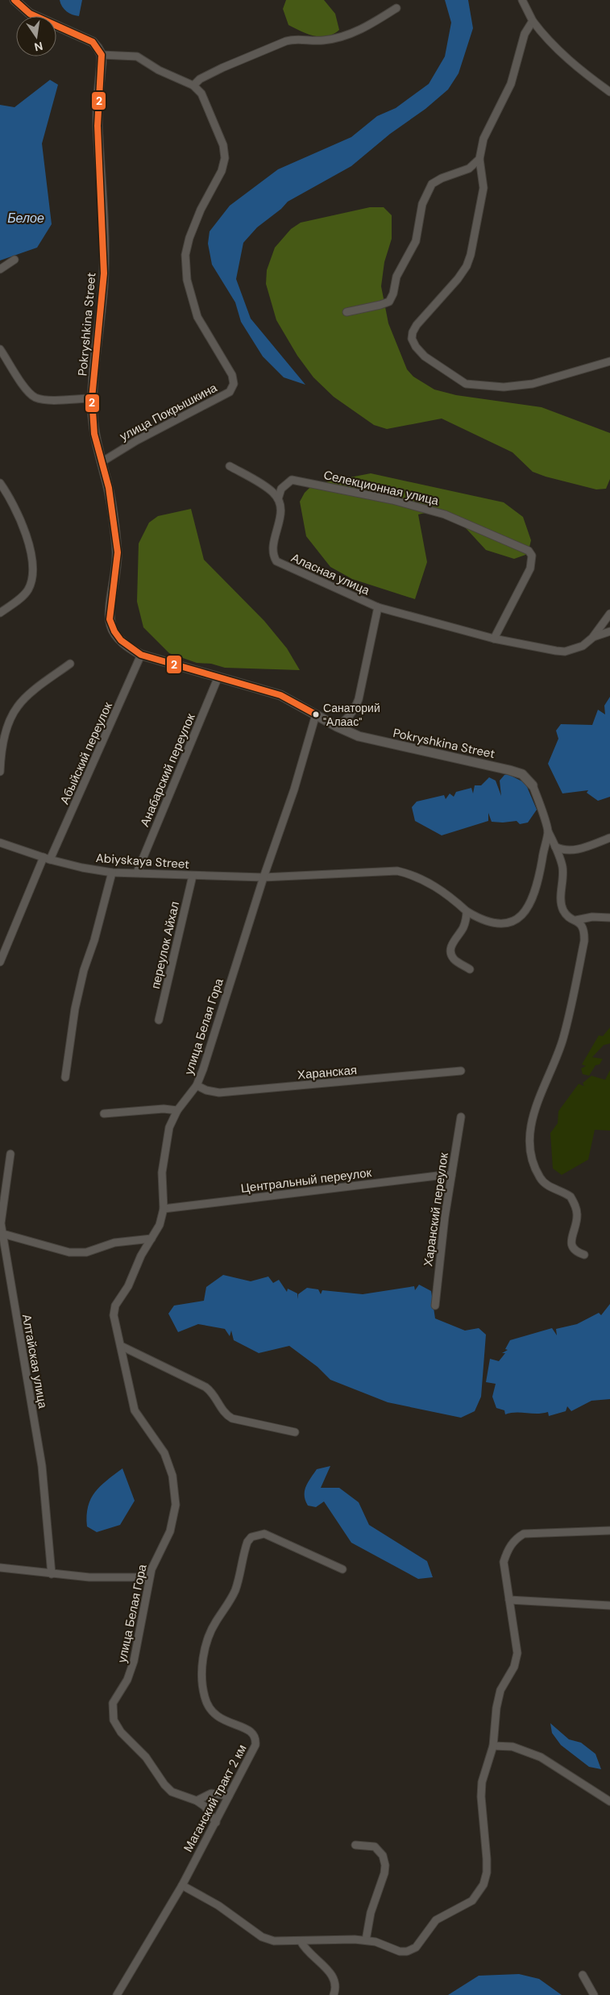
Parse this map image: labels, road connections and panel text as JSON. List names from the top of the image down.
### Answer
{
  "streets": {
    "street": [
      "Pokryshkina Street",
      "улица Покрышкина",
      "Селекционная улица",
      "Аласная улица",
      "Абыйский переулок",
      "Анабарский переулок",
      "Abiyskaya Street",
      "переулок Айхал",
      "улица Белая Гора",
      "Харанская",
      "Центральный переулок",
      "Харанский переулок",
      "Алтайская улица",
      "Маганский тракт 2 км"
    ]
  },
  "crossings": [
    ["Pokryshkina Street", "улица Покрышкина"],
    ["Pokryshkina Street", "Аласная улица"],
    ["Pokryshkina Street", "Абыйский переулок"],
    ["Pokryshkina Street", "Анабарский переулок"],
    ["Pokryshkina Street", "улица Белая Гора"],
    ["Селекционная улица", "Аласная улица"],
    ["Абыйский переулок", "Abiyskaya Street"],
    ["Анабарский переулок", "Abiyskaya Street"],
    ["Abiyskaya Street", "переулок Айхал"],
    ["Abiyskaya Street", "улица Белая Гора"],
    ["улица Белая Гора", "Харанская"],
    ["улица Белая Гора", "Центральный переулок"],
    ["улица Белая Гора", "Маганский тракт 2 км"],
    ["Центральный переулок", "Харанский переулок"]
  ],
  "water": ["Белое"],
  "places": ["Санаторий \"Алаас\""],
  "lines": ["transit line 2"],
  "north": "bottom"
}
